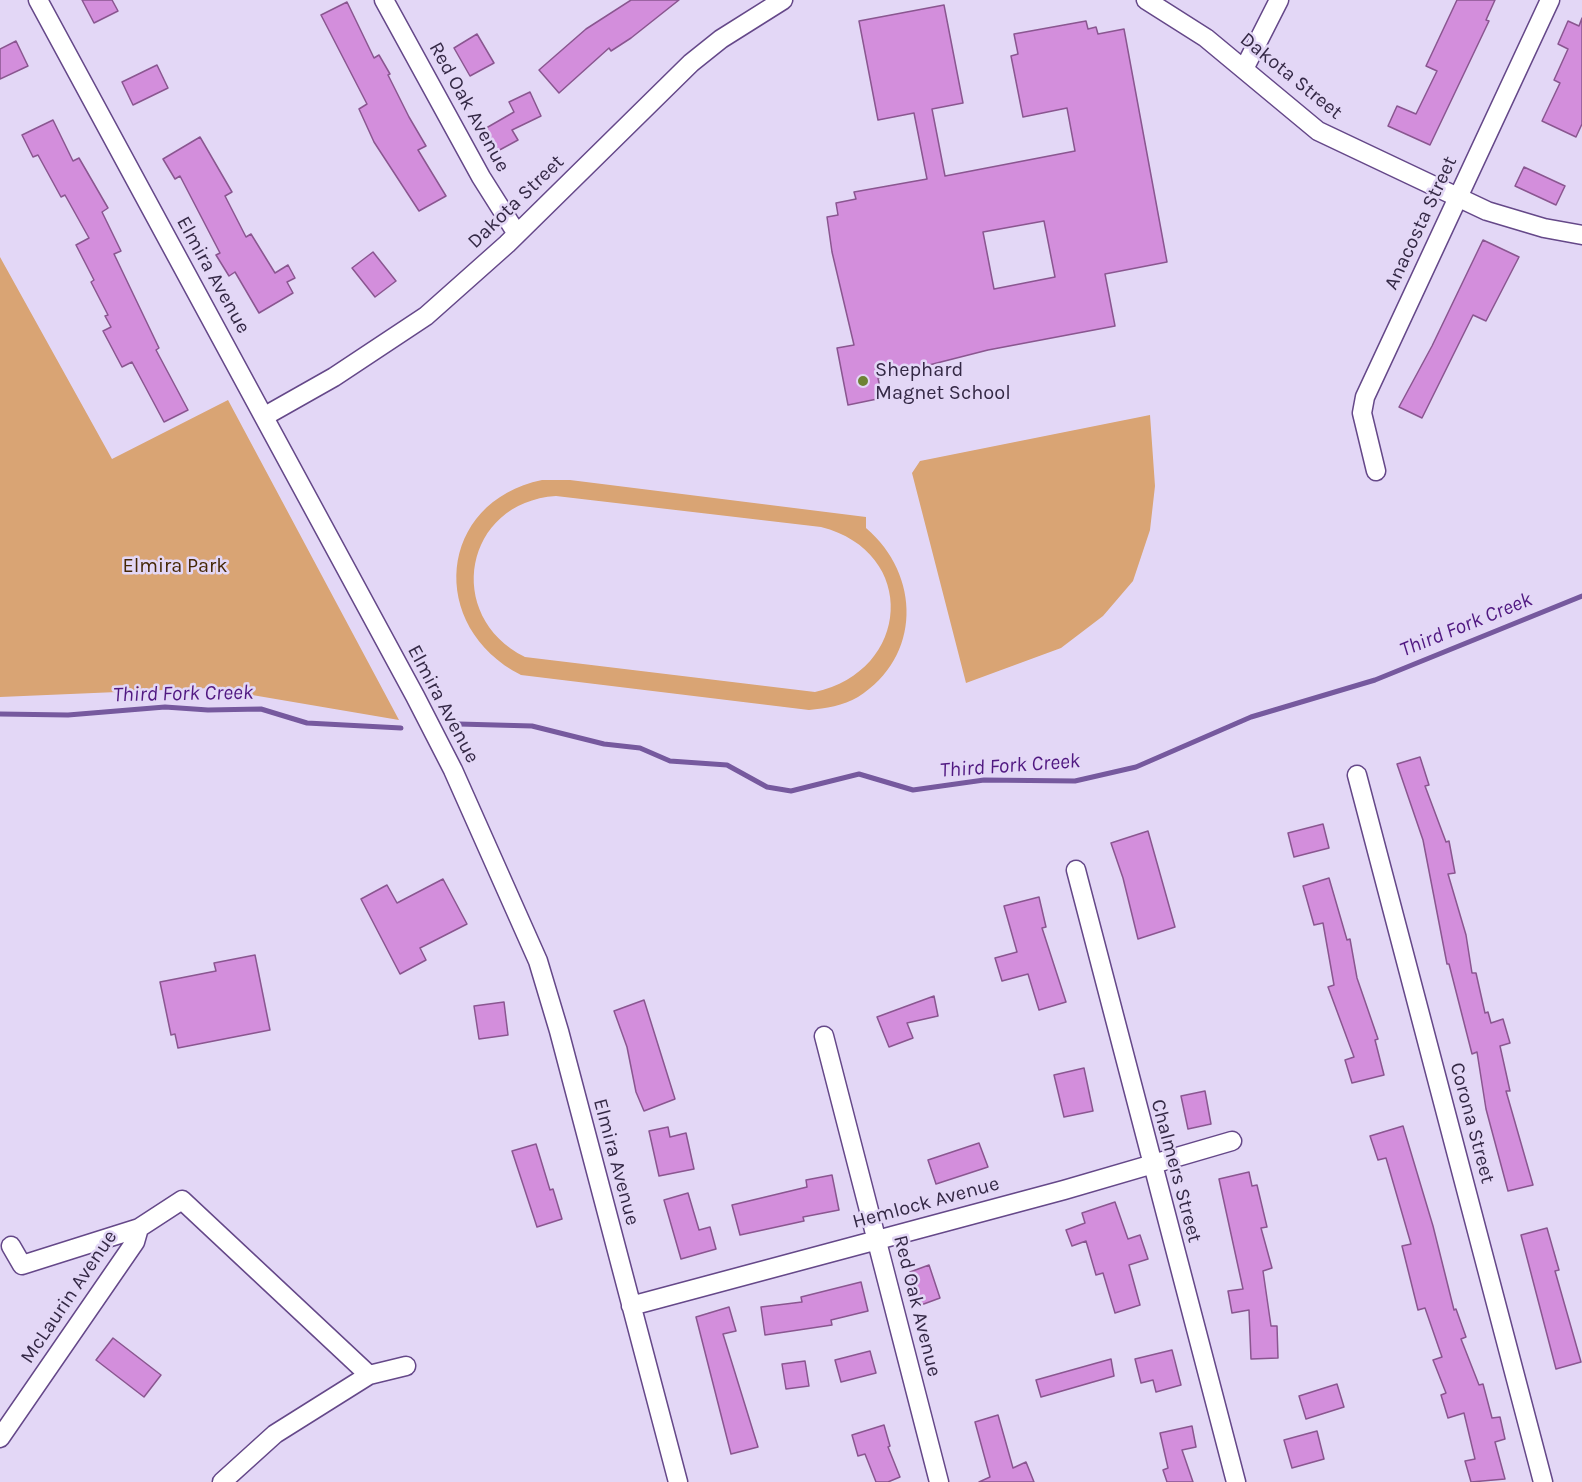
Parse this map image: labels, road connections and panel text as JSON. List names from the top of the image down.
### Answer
{
  "streets": {
    "street": [
      "Dakota Street",
      "Red Oak Avenue",
      "Anacosta Street",
      "Elmira Avenue",
      "Corona Street",
      "Chalmers Street",
      "Hemlock Avenue",
      "McLaurin Avenue"
    ]
  },
  "crossings": [
    ["Dakota Street", "Red Oak Avenue"],
    ["Dakota Street", "Anacosta Street"],
    ["Dakota Street", "Elmira Avenue"],
    ["Red Oak Avenue", "Hemlock Avenue"],
    ["Elmira Avenue", "Hemlock Avenue"],
    ["Chalmers Street", "Hemlock Avenue"]
  ],
  "water": ["Third Fork Creek"],
  "parks": ["Elmira Park"],
  "places": ["Shephard Magnet School"]
}
